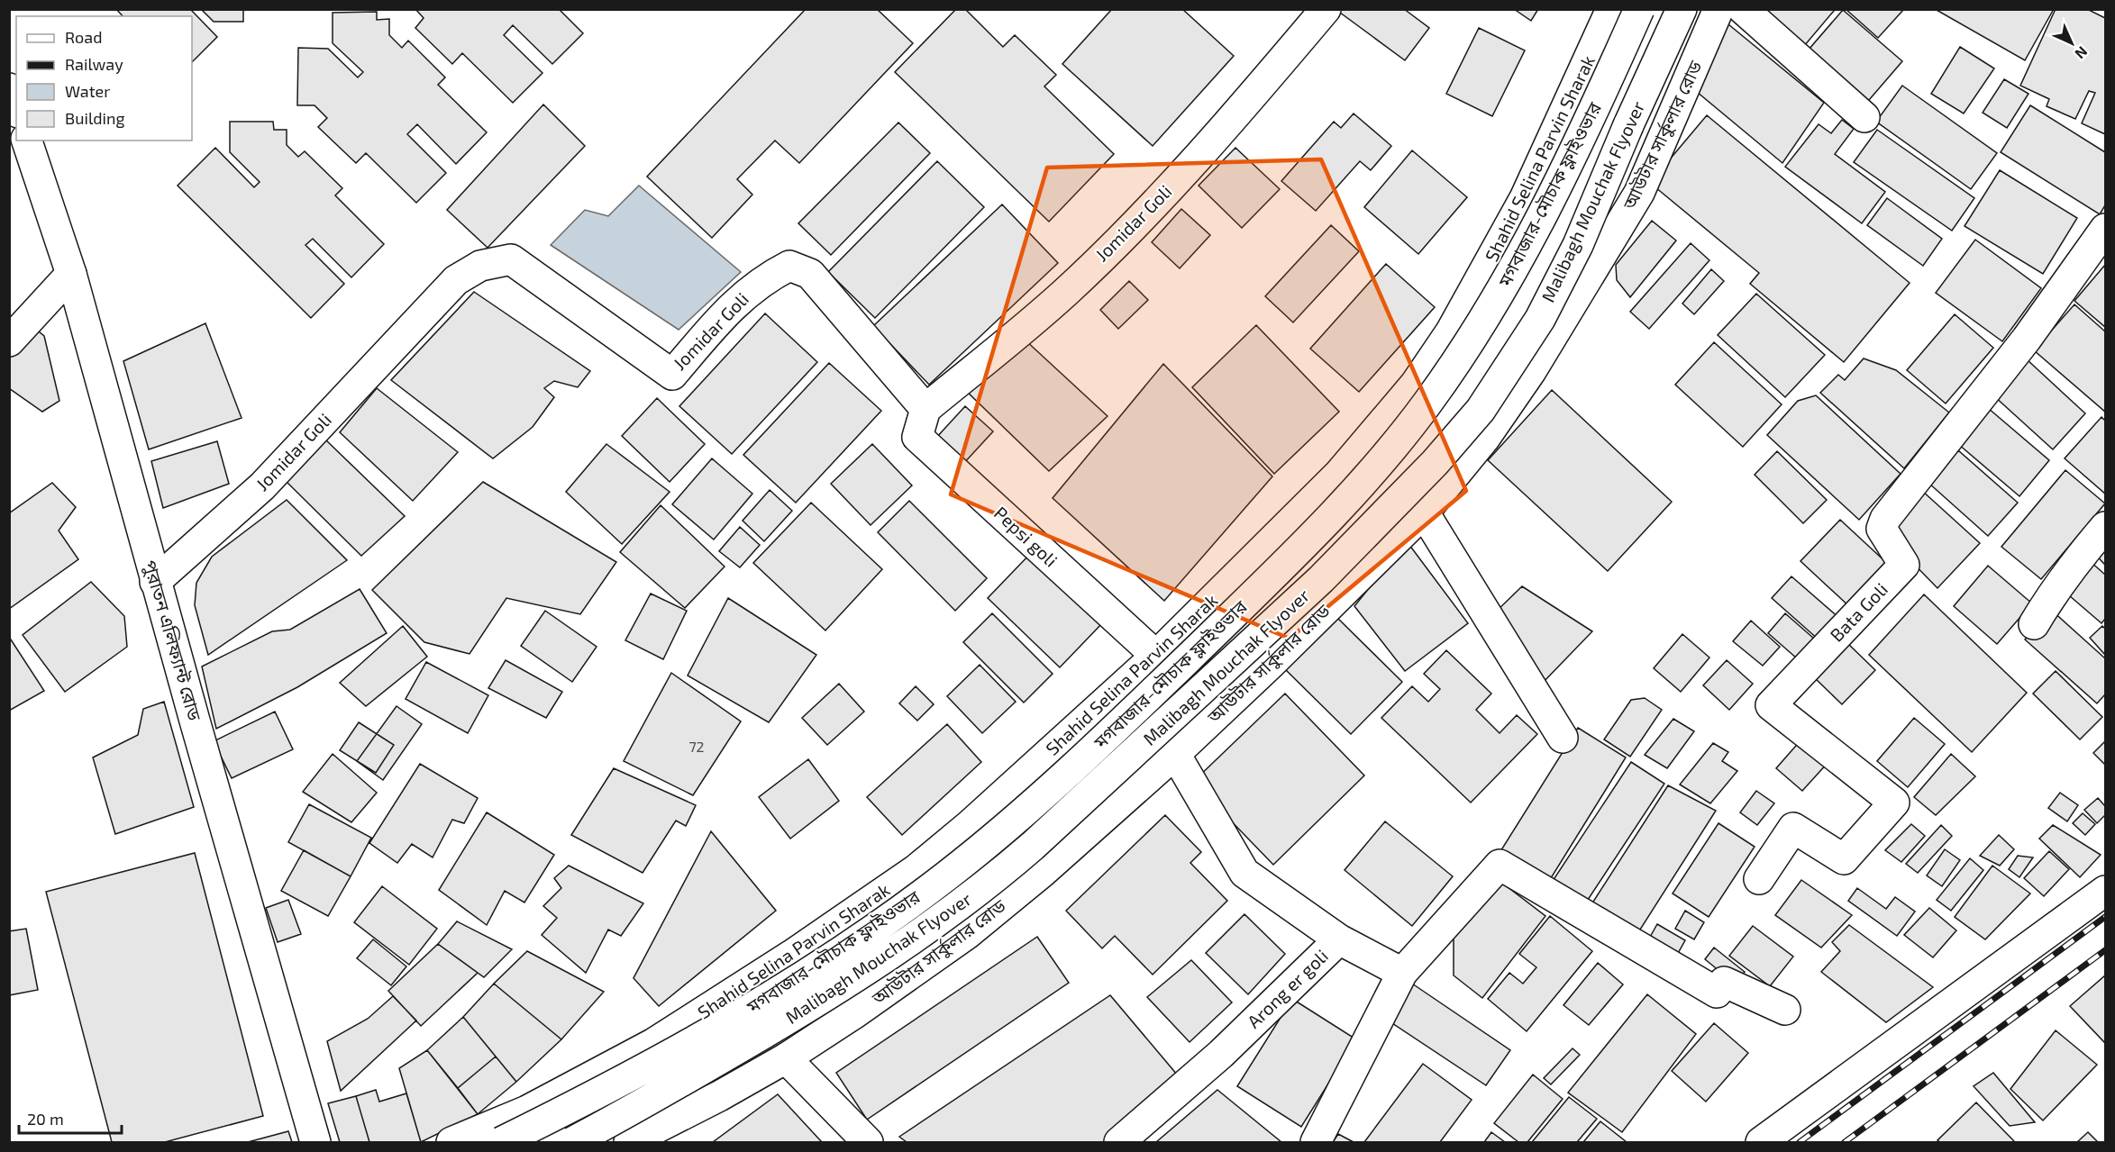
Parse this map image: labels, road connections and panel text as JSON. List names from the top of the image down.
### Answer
{
  "streets": {
    "main road": [
      "আউটার সার্কুলার রোড",
      "Shahid Selina Parvin Sharak",
      "মগবাজার-মৌচাক ফ্লাইওভার",
      "Malibagh Mouchak Flyover",
      "Jomidar Goli",
      "Pepsi goli",
      "Bata Goli",
      "পুরাতন এলিফ্যান্ট রোড",
      "Arong er goli"
    ]
  },
  "crossings": [
    ["আউটার সার্কুলার রোড", "Arong er goli"],
    ["Shahid Selina Parvin Sharak", "Pepsi goli"],
    ["Shahid Selina Parvin Sharak", "Arong er goli"],
    ["Jomidar Goli", "Pepsi goli"],
    ["Jomidar Goli", "পুরাতন এলিফ্যান্ট রোড"]
  ],
  "house_numbers": ["72"],
  "legend": [
    "Road",
    "Railway",
    "Water",
    "Building"
  ],
  "scale_bar": "20 m",
  "north": "bottom right"
}
